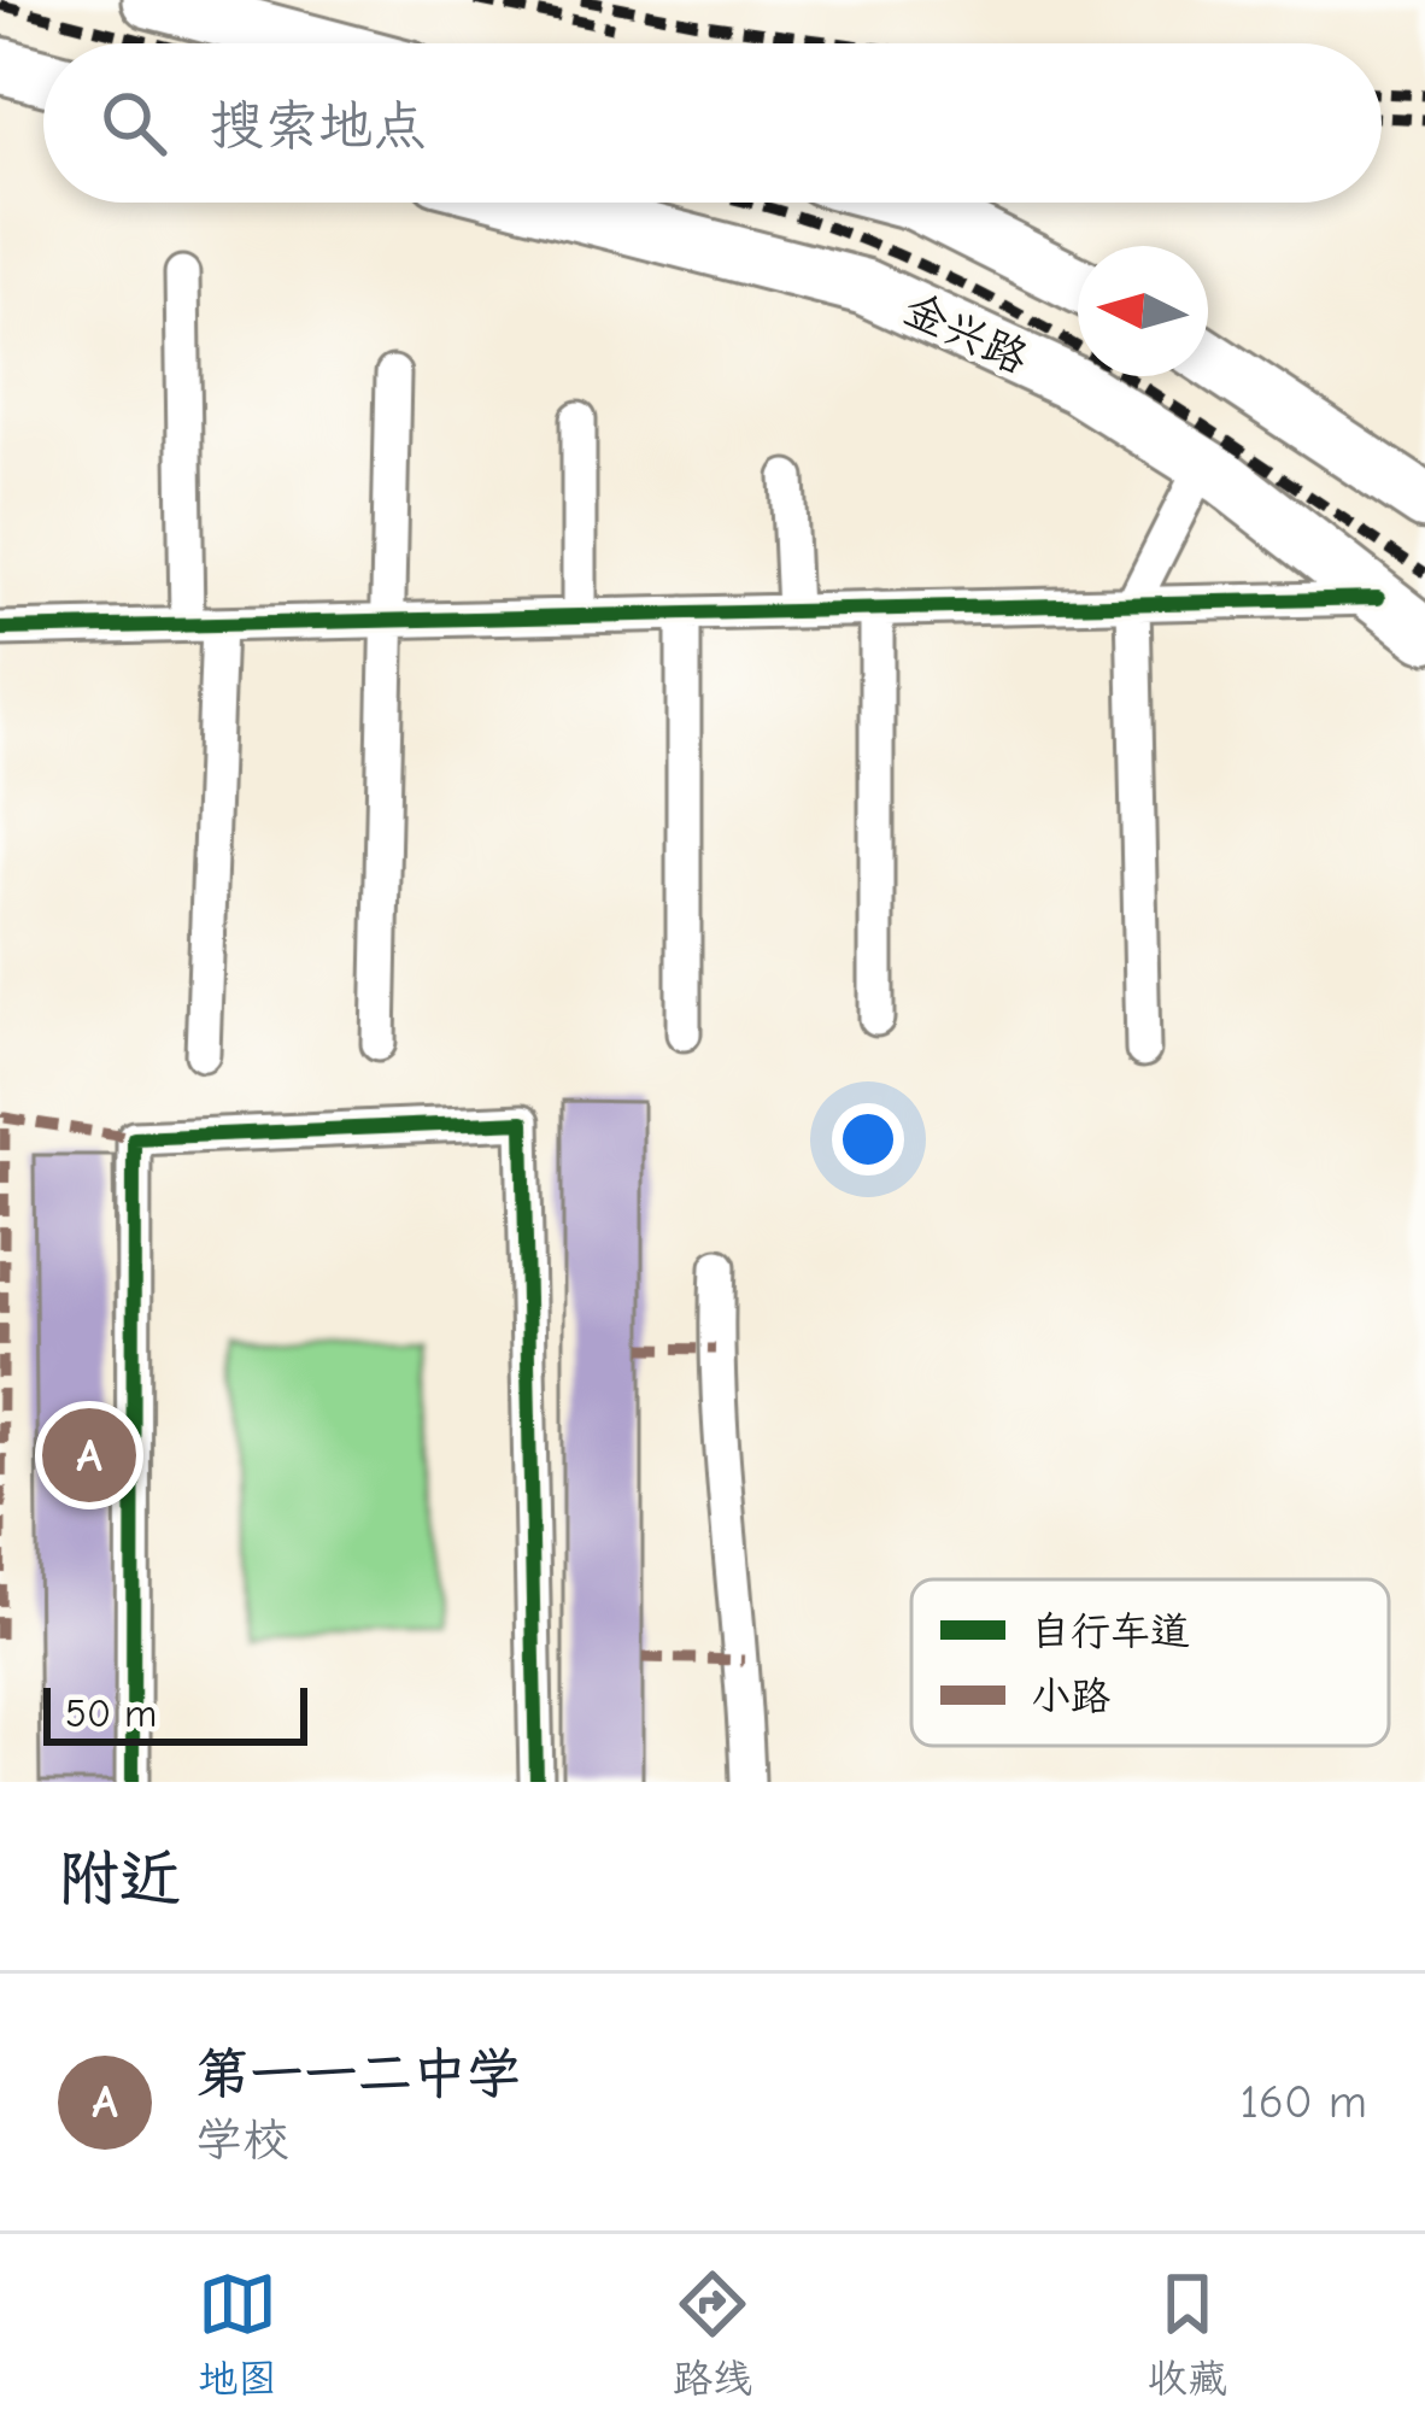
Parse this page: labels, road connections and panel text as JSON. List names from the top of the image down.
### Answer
{
  "streets": {
    "highway": ["金兴路"]
  },
  "legend": ["自行车道", "小路"],
  "scale_bar": "50 m",
  "north": "left",
  "page": {
    "search": "搜索地点",
    "pins": "A",
    "scale": "50 m",
    "heading": "附近",
    "list": [
      {
        "mark": "A",
        "name": "第一一二中学",
        "note": "学校",
        "value": "160 m"
      }
    ],
    "nav": ["地图", "路线", "收藏"]
  }
}
